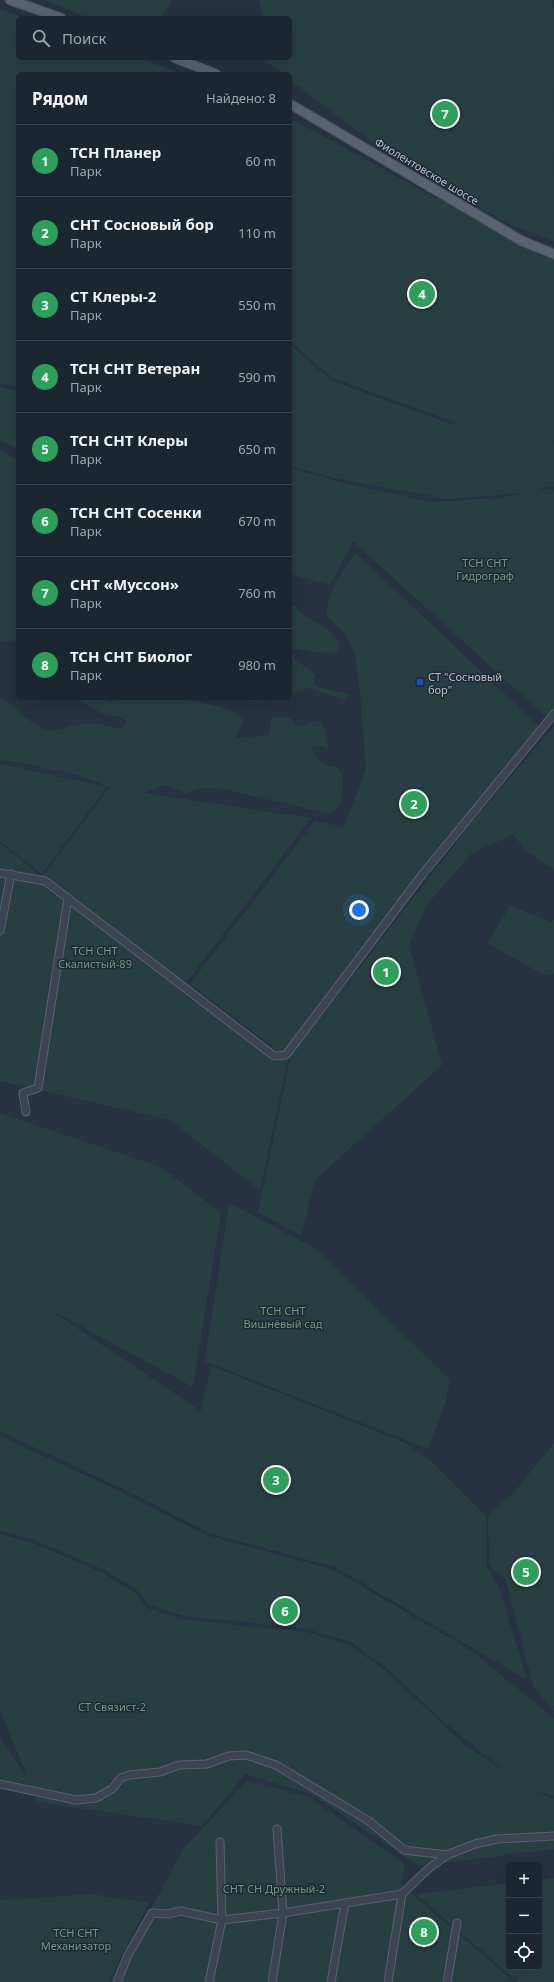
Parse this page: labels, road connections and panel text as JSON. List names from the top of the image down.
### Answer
{
  "streets": {
    "main road": ["Фиолентовское шоссе"]
  },
  "parks": [
    "ТСН СНТ Гидрограф",
    "ТСН СНТ Скалистый-89",
    "ТСН СНТ Вишнёвый сад",
    "СТ Связист-2",
    "СНТ СН Дружный-2",
    "ТСН СНТ Механизатор"
  ],
  "places": {
    "transit": ["СТ \"Сосновый бор\""]
  },
  "page": {
    "search": "Поиск",
    "heading": ["Рядом", "Найдено: 8"],
    "pins": [
      "7",
      "4",
      "2",
      "1",
      "3",
      "5",
      "6",
      "8"
    ],
    "list": [
      {
        "mark": "1",
        "name": "ТСН Планер",
        "note": "Парк",
        "value": "60 m"
      },
      {
        "mark": "2",
        "name": "СНТ Сосновый бор",
        "note": "Парк",
        "value": "110 m"
      },
      {
        "mark": "3",
        "name": "СТ Клеры-2",
        "note": "Парк",
        "value": "550 m"
      },
      {
        "mark": "4",
        "name": "ТСН СНТ Ветеран",
        "note": "Парк",
        "value": "590 m"
      },
      {
        "mark": "5",
        "name": "ТСН СНТ Клеры",
        "note": "Парк",
        "value": "650 m"
      },
      {
        "mark": "6",
        "name": "ТСН СНТ Сосенки",
        "note": "Парк",
        "value": "670 m"
      },
      {
        "mark": "7",
        "name": "СНТ «Муссон»",
        "note": "Парк",
        "value": "760 m"
      },
      {
        "mark": "8",
        "name": "ТСН СНТ Биолог",
        "note": "Парк",
        "value": "980 m"
      }
    ],
    "map_buttons": ["+", "−"]
  }
}
